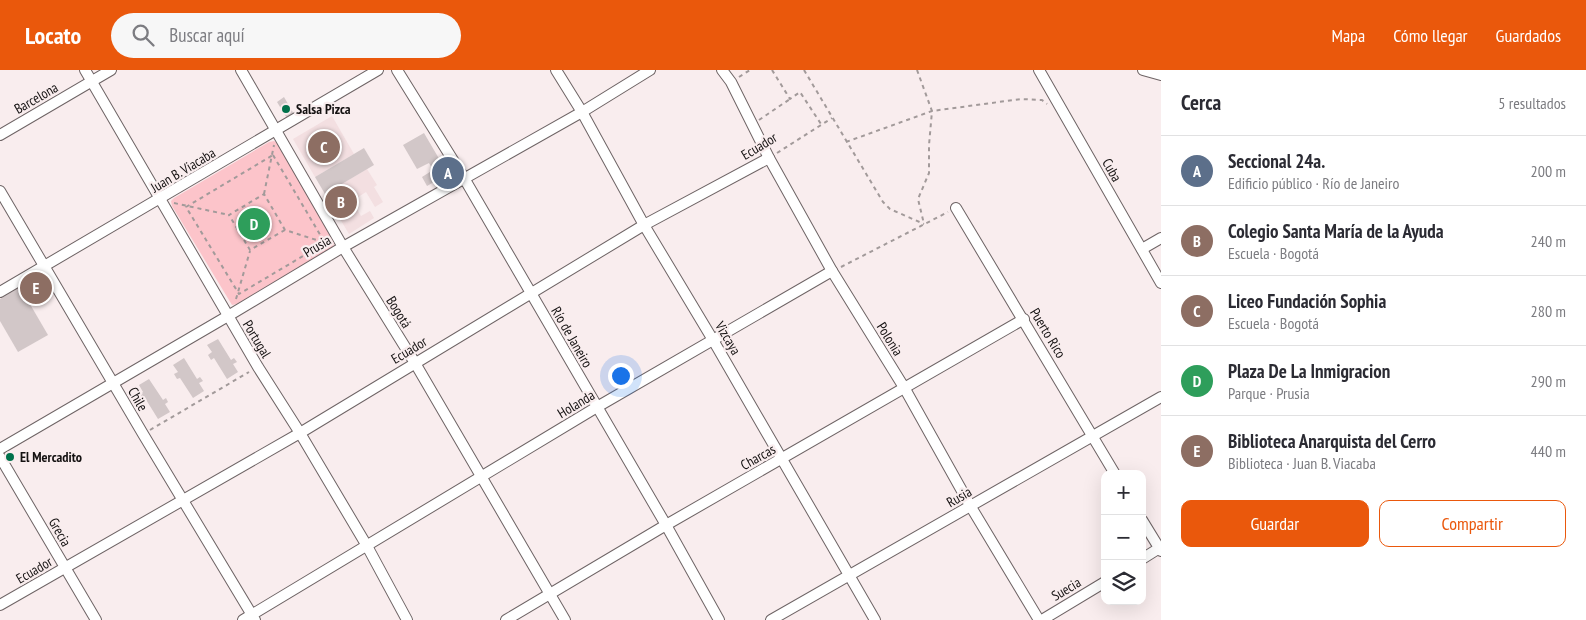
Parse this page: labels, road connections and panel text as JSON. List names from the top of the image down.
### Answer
{
  "streets": {
    "street": [
      "Barcelona",
      "Ecuador",
      "Juan B. Viacaba",
      "Cuba",
      "Prusia",
      "Bogotá",
      "Puerto Rico",
      "Río de Janeiro",
      "Vizcaya",
      "Portugal",
      "Polonia",
      "Chile",
      "Holanda",
      "Charcas",
      "Rusia",
      "Grecia",
      "Suecia"
    ]
  },
  "crossings": [
    ["Barcelona", "Portugal"],
    ["Ecuador", "Bogotá"],
    ["Ecuador", "Río de Janeiro"],
    ["Ecuador", "Vizcaya"],
    ["Ecuador", "Portugal"],
    ["Ecuador", "Polonia"],
    ["Ecuador", "Chile"],
    ["Ecuador", "Grecia"],
    ["Juan B. Viacaba", "Bogotá"],
    ["Juan B. Viacaba", "Portugal"],
    ["Juan B. Viacaba", "Chile"],
    ["Prusia", "Bogotá"],
    ["Prusia", "Río de Janeiro"],
    ["Prusia", "Vizcaya"],
    ["Prusia", "Portugal"],
    ["Prusia", "Chile"],
    ["Bogotá", "Holanda"],
    ["Bogotá", "Charcas"],
    ["Puerto Rico", "Charcas"],
    ["Puerto Rico", "Rusia"],
    ["Río de Janeiro", "Holanda"],
    ["Río de Janeiro", "Charcas"],
    ["Vizcaya", "Holanda"],
    ["Vizcaya", "Charcas"],
    ["Vizcaya", "Rusia"],
    ["Portugal", "Holanda"],
    ["Polonia", "Holanda"],
    ["Polonia", "Charcas"],
    ["Polonia", "Rusia"],
    ["Polonia", "Suecia"],
    ["Chile", "Holanda"]
  ],
  "places": ["Salsa Pizca", "El Mercadito"],
  "page": {
    "header": "Locato",
    "search": "Buscar aquí",
    "nav": ["Mapa", "Cómo llegar", "Guardados"],
    "heading": ["Cerca", "5 resultados"],
    "pins": [
      "C",
      "A",
      "B",
      "D",
      "E"
    ],
    "list": [
      {
        "mark": "A",
        "name": "Seccional 24a.",
        "note": "Edificio público · Río de Janeiro",
        "value": "200 m"
      },
      {
        "mark": "B",
        "name": "Colegio Santa María de la Ayuda",
        "note": "Escuela · Bogotá",
        "value": "240 m"
      },
      {
        "mark": "C",
        "name": "Liceo Fundación Sophia",
        "note": "Escuela · Bogotá",
        "value": "280 m"
      },
      {
        "mark": "D",
        "name": "Plaza De La Inmigracion",
        "note": "Parque · Prusia",
        "value": "290 m"
      },
      {
        "mark": "E",
        "name": "Biblioteca Anarquista del Cerro",
        "note": "Biblioteca · Juan B. Viacaba",
        "value": "440 m"
      }
    ],
    "map_buttons": ["+", "−"],
    "buttons": ["Guardar", "Compartir"]
  }
}
